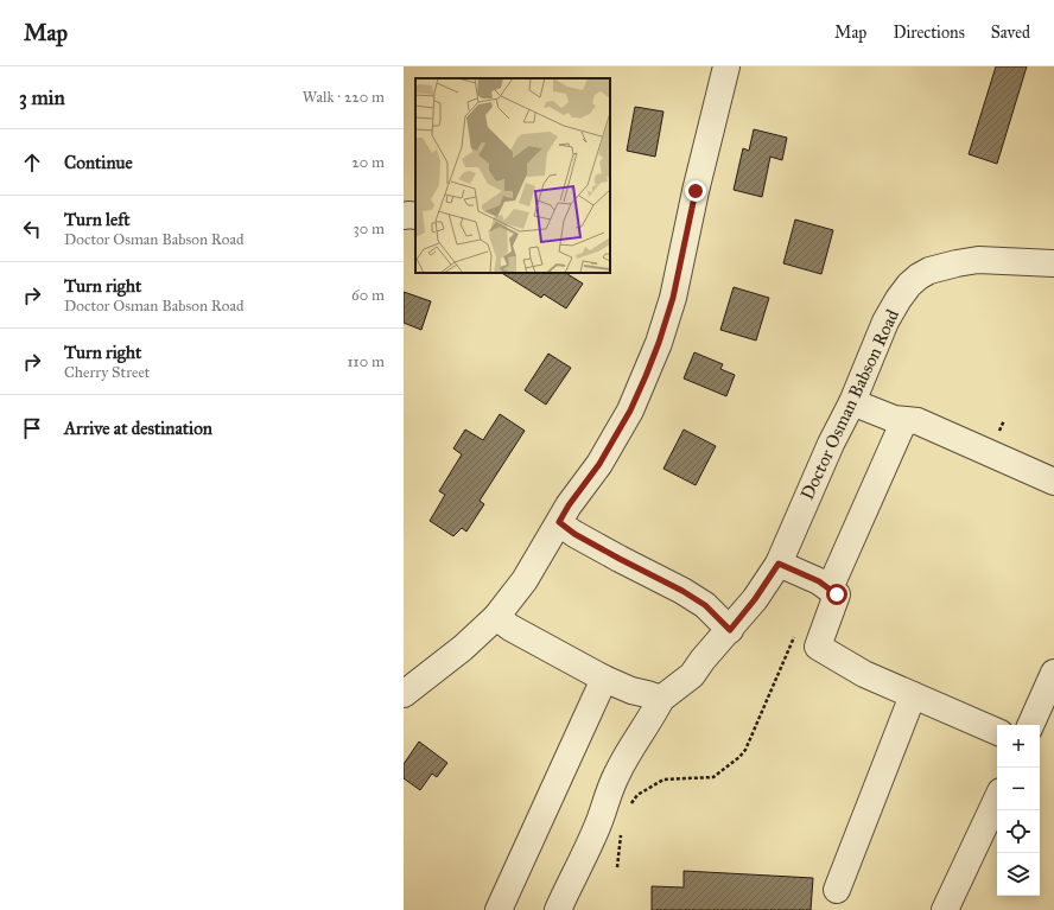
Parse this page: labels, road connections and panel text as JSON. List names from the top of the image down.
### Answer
{
  "streets": {
    "street": ["Doctor Osman Babson Road"]
  },
  "page": {
    "header": "Map",
    "nav": ["Map", "Directions", "Saved"],
    "heading": ["3 min", "Walk · 220 m"],
    "list": [
      ["Continue", "20 m"],
      ["Turn left", "Doctor Osman Babson Road", "30 m"],
      ["Turn right", "Doctor Osman Babson Road", "60 m"],
      ["Turn right", "Cherry Street", "110 m"],
      "Arrive at destination"
    ],
    "map_buttons": ["+", "−"]
  }
}
